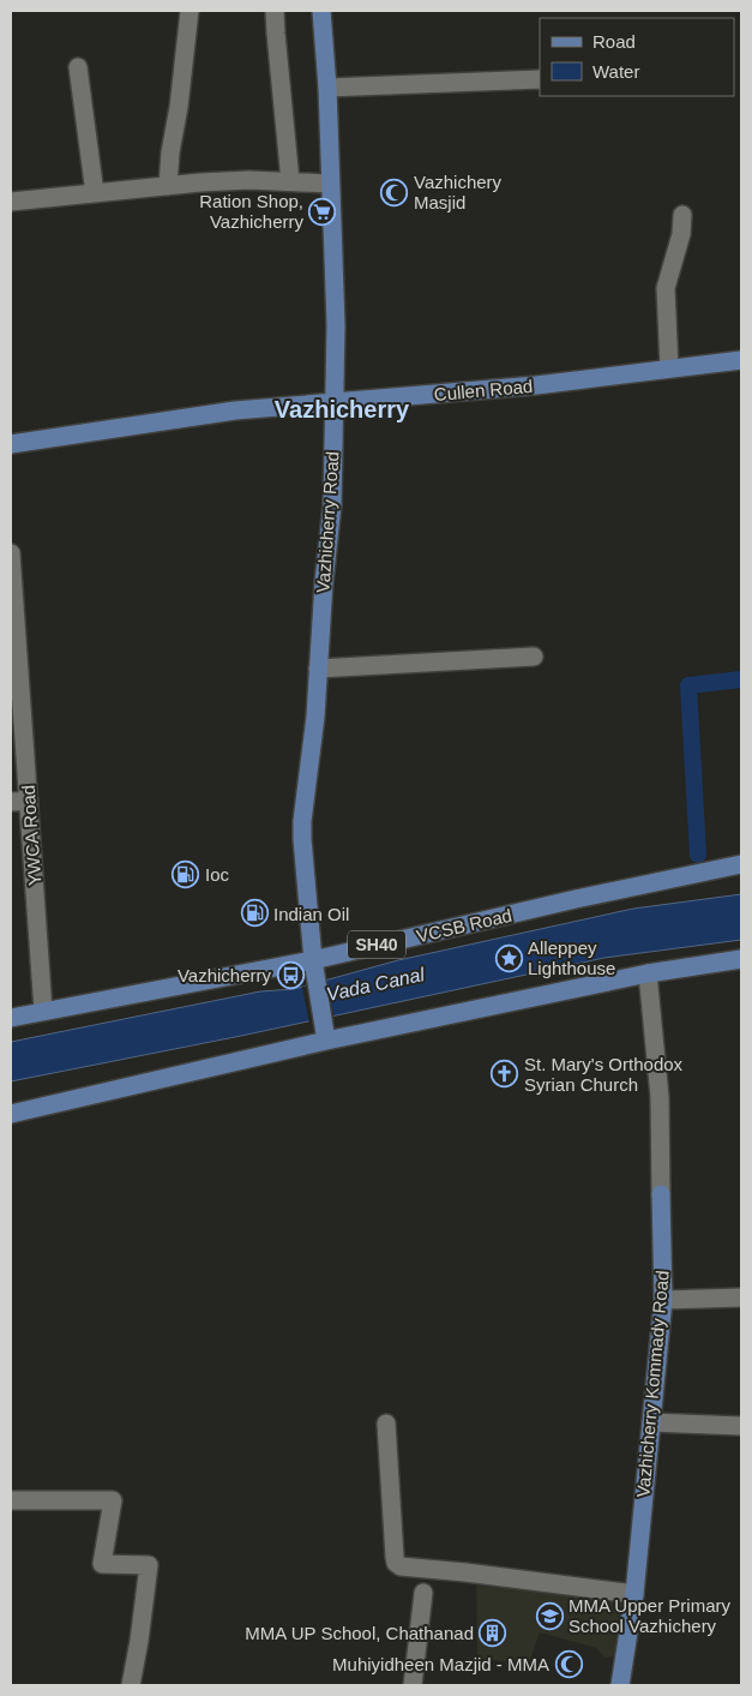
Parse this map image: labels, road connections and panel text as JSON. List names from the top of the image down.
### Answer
{
  "streets": {
    "main road": [
      "Cullen Road",
      "Vazhicherry Road",
      "VCSB Road",
      "SH40",
      "Vazhicherry Kommady Road"
    ],
    "street": ["YWCA Road"]
  },
  "crossings": [
    ["Cullen Road", "Vazhicherry Road"],
    ["Vazhicherry Road", "VCSB Road"],
    ["YWCA Road", "VCSB Road"]
  ],
  "districts": ["Vazhicherry"],
  "water": ["Vada Canal"],
  "places": {
    "mosque": ["Vazhichery Masjid", "Muhiyidheen Mazjid - MMA"],
    "supermarket": ["Ration Shop, Vazhicherry"],
    "fuel station": ["Ioc", "Indian Oil"],
    "place": ["Alleppey Lighthouse"],
    "bus stop": ["Vazhicherry"],
    "church": ["St. Mary's Orthodox Syrian Church"],
    "school or university": ["MMA Upper Primary School Vazhichery"],
    "building": ["MMA UP School, Chathanad"]
  },
  "legend": ["Road", "Water"]
}
